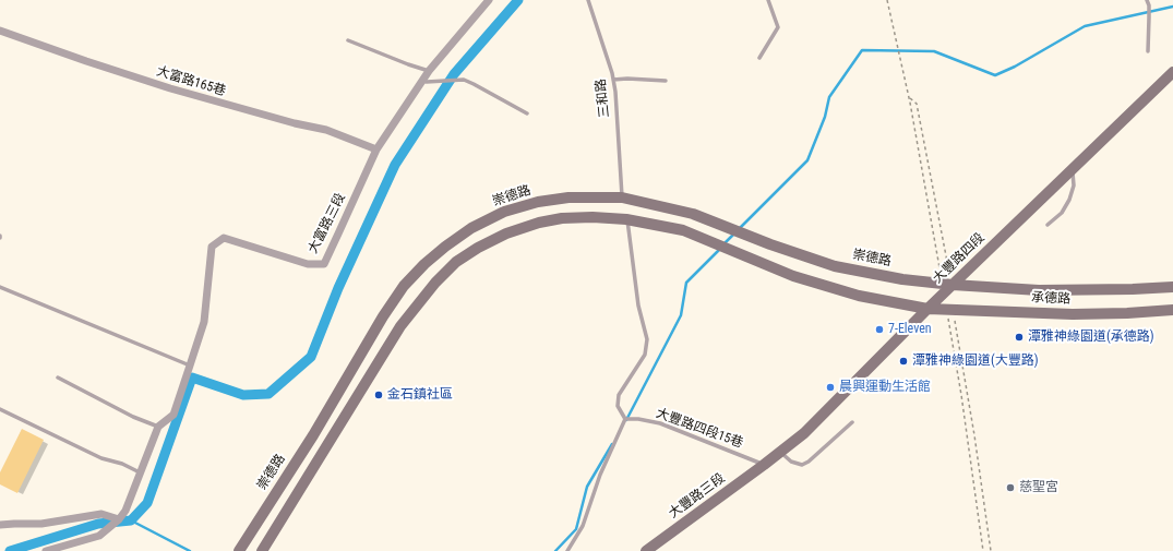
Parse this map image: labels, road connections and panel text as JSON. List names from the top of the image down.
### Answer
{
  "streets": {
    "street": [
      "大富路165巷",
      "崇德路",
      "大富路三段",
      "大豐路四段",
      "承德路",
      "大豐路三段"
    ],
    "lane": ["三和路", "大豐路四段15巷"]
  },
  "crossings": [
    ["大富路165巷", "大富路三段"],
    ["三和路", "崇德路"],
    ["崇德路", "大豐路四段"],
    ["崇德路", "承德路"],
    ["大豐路四段", "承德路"],
    ["大豐路四段", "大豐路四段15巷"],
    ["大豐路四段", "大豐路三段"],
    ["大豐路四段15巷", "大豐路三段"]
  ],
  "places": [
    "7-Eleven",
    "潭雅神綠園道(承德路)",
    "潭雅神綠園道(大豐路)",
    "晨興運動生活館",
    "金石鎮社區",
    "慈聖宮"
  ]
}
